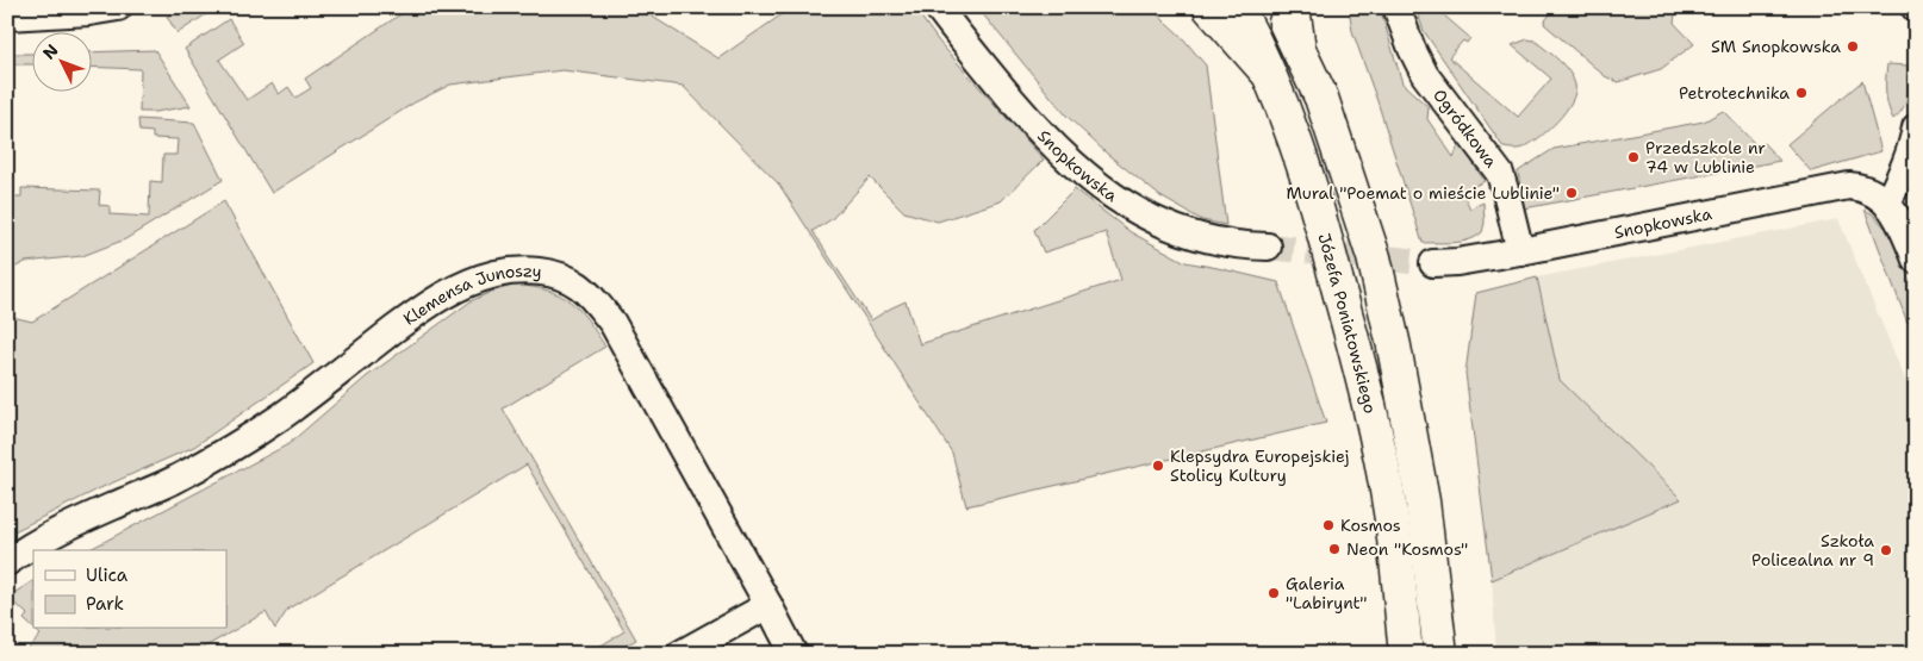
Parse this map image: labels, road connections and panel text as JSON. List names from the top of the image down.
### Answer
{
  "streets": {
    "main road": ["Józefa Poniatowskiego"],
    "street": ["Ogródkowa", "Snopkowska", "Klemensa Junoszy"]
  },
  "crossings": [
    ["Ogródkowa", "Snopkowska"]
  ],
  "places": [
    "SM Snopkowska",
    "Petrotechnika",
    "Przedszkole nr 74 w Lublinie",
    "Mural \"Poemat o mieście Lublinie\"",
    "Klepsydra Europejskiej Stolicy Kultury",
    "Kosmos",
    "Neon \"Kosmos\"",
    "Szkoła Policealna nr 9",
    "Galeria \"Labirynt\""
  ],
  "legend": ["Ulica", "Park"],
  "north": "top left"
}
